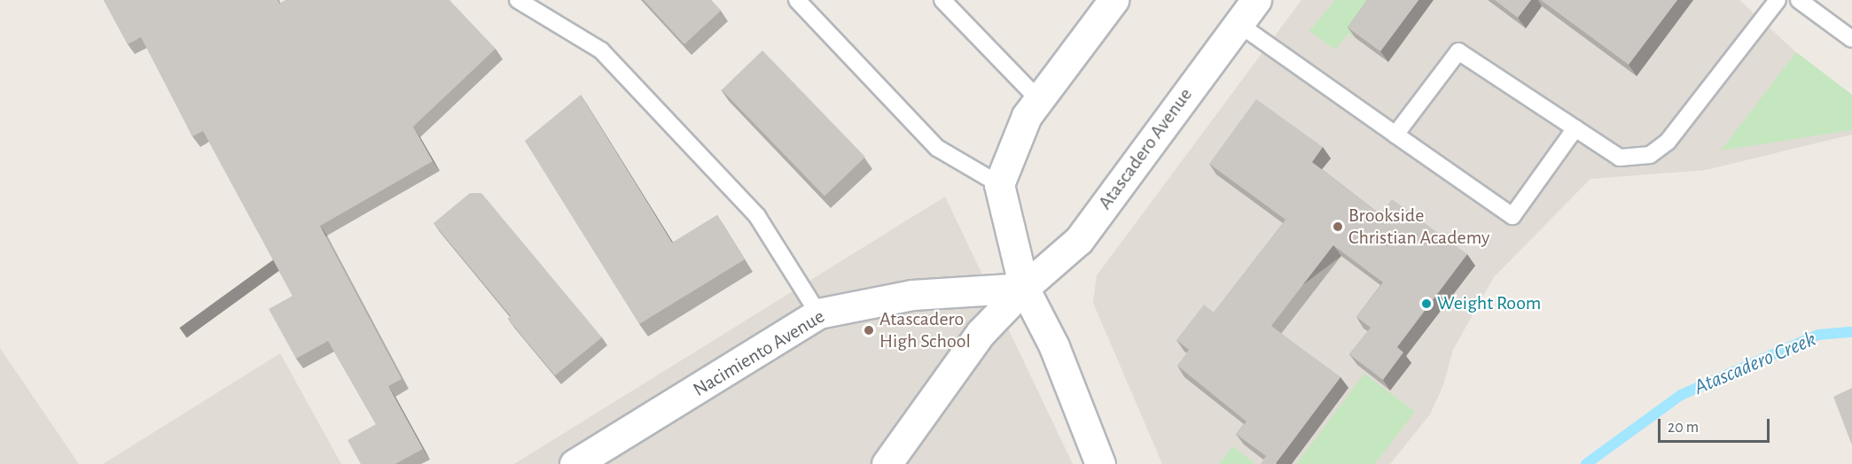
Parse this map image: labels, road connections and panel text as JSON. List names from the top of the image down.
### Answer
{
  "streets": {
    "street": ["Atascadero Avenue", "Nacimiento Avenue"]
  },
  "crossings": [
    ["Atascadero Avenue", "Nacimiento Avenue"]
  ],
  "water": ["Atascadero Creek"],
  "places": ["Brookside Christian Academy", "Weight Room", "Atascadero High School"],
  "scale_bar": "20 m"
}
